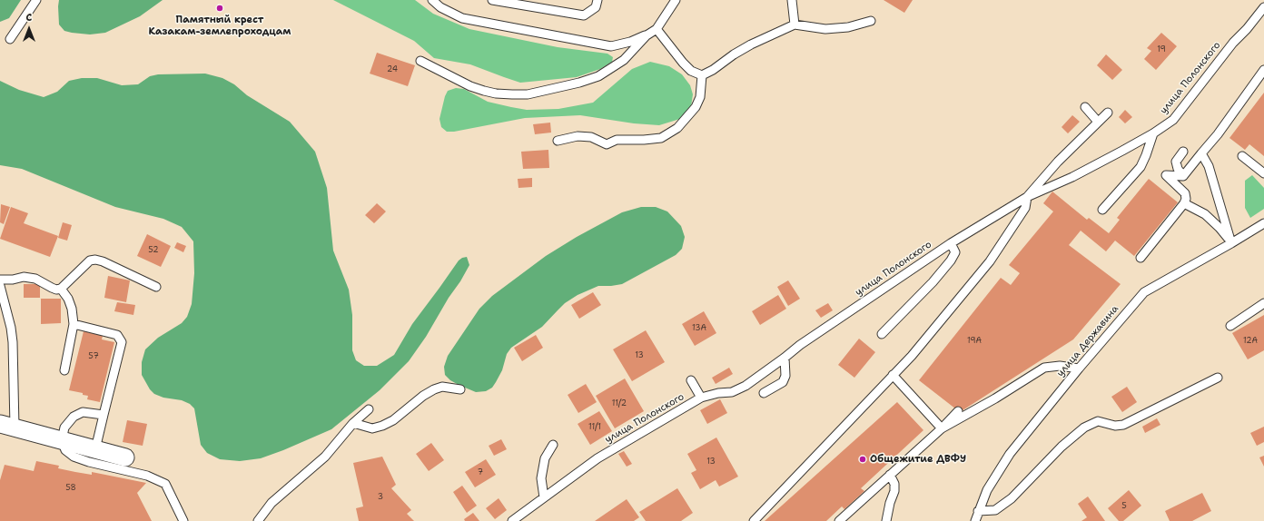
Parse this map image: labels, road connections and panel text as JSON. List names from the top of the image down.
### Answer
{
  "streets": {
    "lane": ["улица Полонского", "улица Державина"]
  },
  "places": ["Памятный крест Казакам-землепроходцам", "Общежитие ДВФУ"],
  "house_numbers": [
    "19",
    "24",
    "52",
    "13А",
    "19А",
    "12А",
    "13",
    "57",
    "11/2",
    "11/1",
    "13",
    "7",
    "58",
    "3",
    "5"
  ],
  "north": "top"
}
